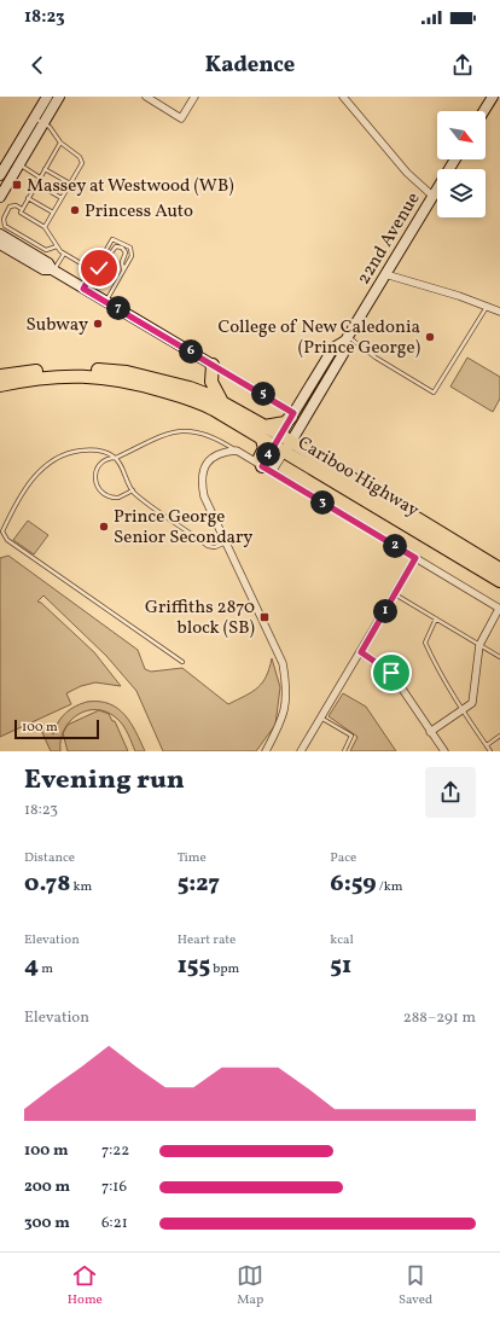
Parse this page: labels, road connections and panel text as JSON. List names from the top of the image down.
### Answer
{
  "streets": {
    "highway": ["Cariboo Highway"],
    "street": ["22nd Avenue"]
  },
  "crossings": [
    ["22nd Avenue", "Cariboo Highway"]
  ],
  "places": {
    "transit": ["Massey at Westwood (WB)", "Griffiths 2870 block (SB)"],
    "other": [
      "Princess Auto",
      "Subway",
      "College of New Caledonia (Prince George)",
      "Prince George Senior Secondary"
    ]
  },
  "scale_bar": "100 m",
  "north": "bottom right",
  "page": {
    "status": "18:23",
    "header": "Kadence",
    "pins": [
      "7",
      "6",
      "5",
      "4",
      "3",
      "2",
      "1"
    ],
    "scale": "100 m",
    "heading": ["Evening run", "18:23"],
    "stats": [
      ["Distance", "0.78 km"],
      ["Time", "5:27"],
      ["Pace", "6:59 /km"],
      ["Elevation", "4 m"],
      ["Heart rate", "155 bpm"],
      ["kcal", "51"]
    ],
    "chart": ["Elevation", "288–291 m"],
    "list": [
      {
        "name": "100 m",
        "note": "7:22"
      },
      {
        "name": "200 m",
        "note": "7:16"
      },
      {
        "name": "300 m",
        "note": "6:21"
      }
    ],
    "tabs": ["Home", "Map", "Saved"]
  }
}
